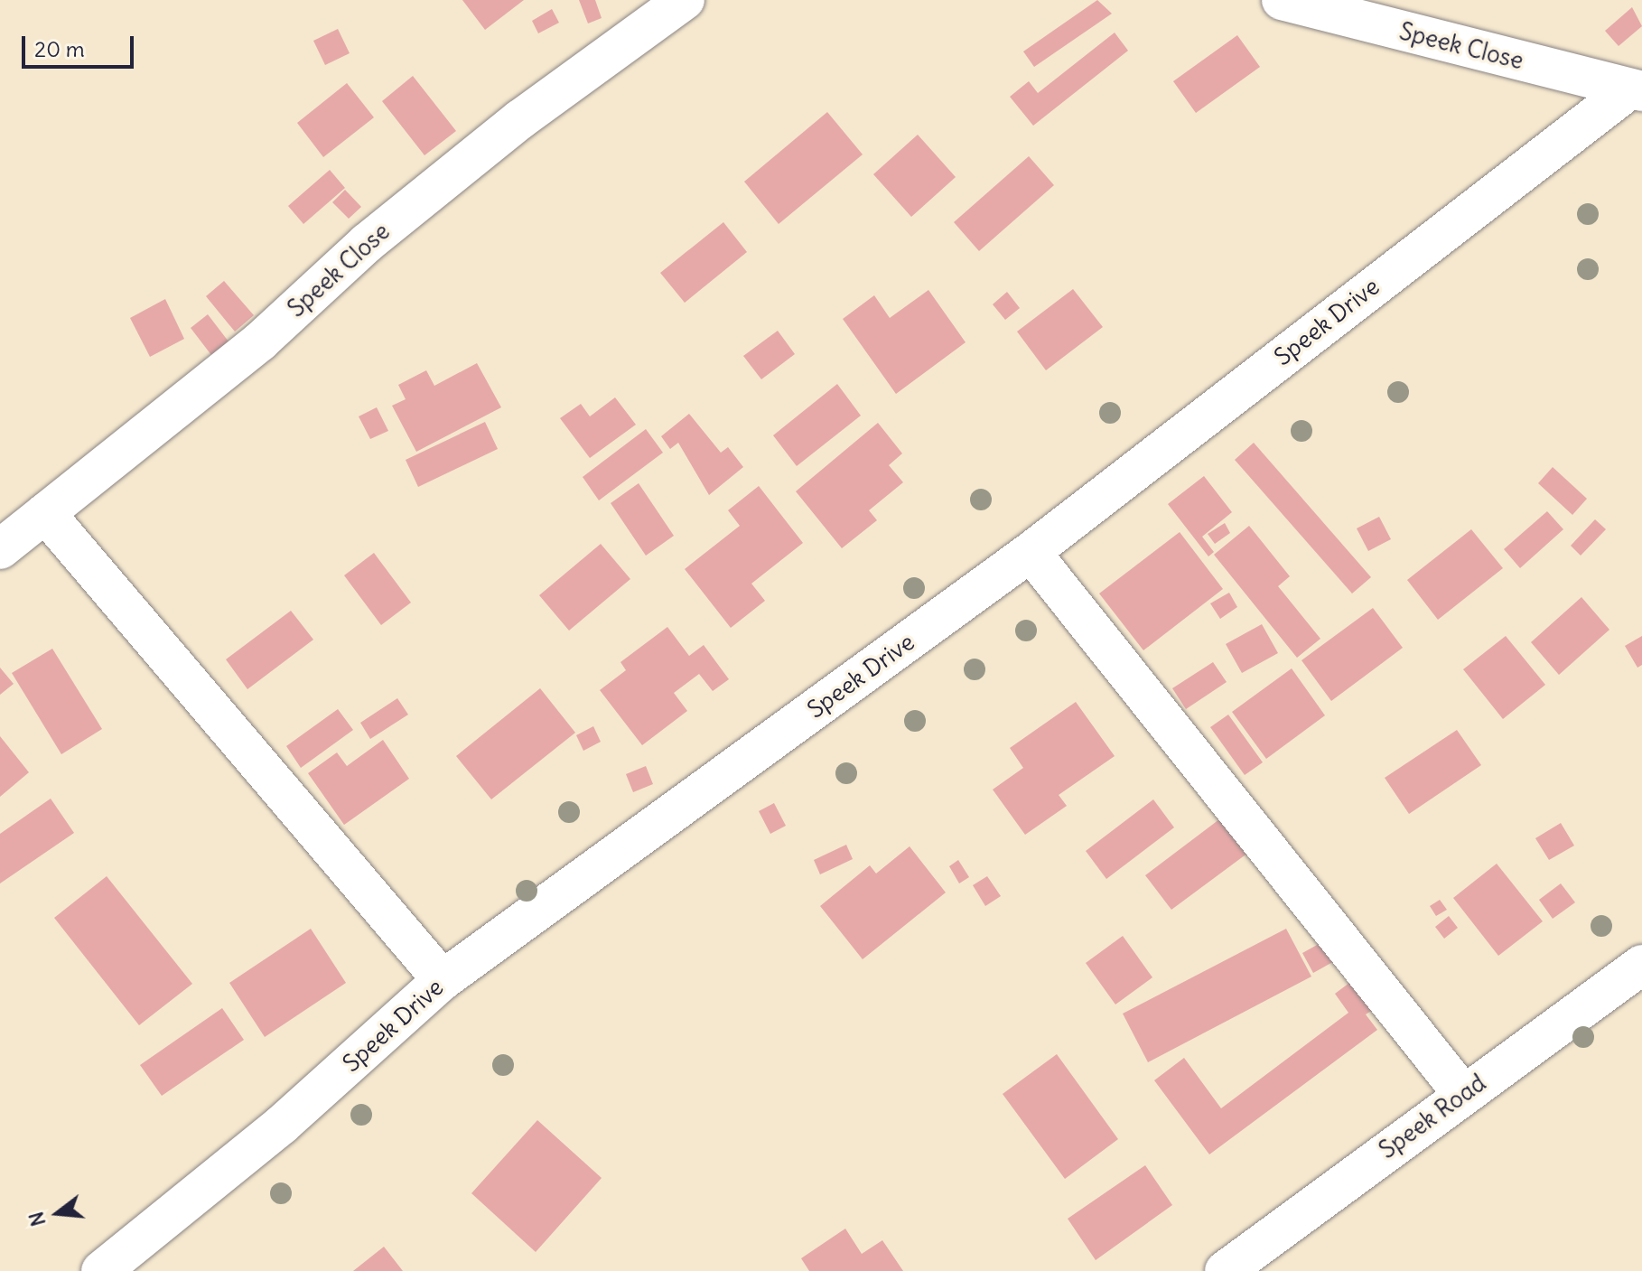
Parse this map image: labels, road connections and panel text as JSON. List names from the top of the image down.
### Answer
{
  "streets": {
    "street": ["Speek Close", "Speek Drive", "Speek Road"]
  },
  "crossings": [
    ["Speek Close", "Speek Drive"]
  ],
  "scale_bar": "20 m",
  "north": "left"
}
